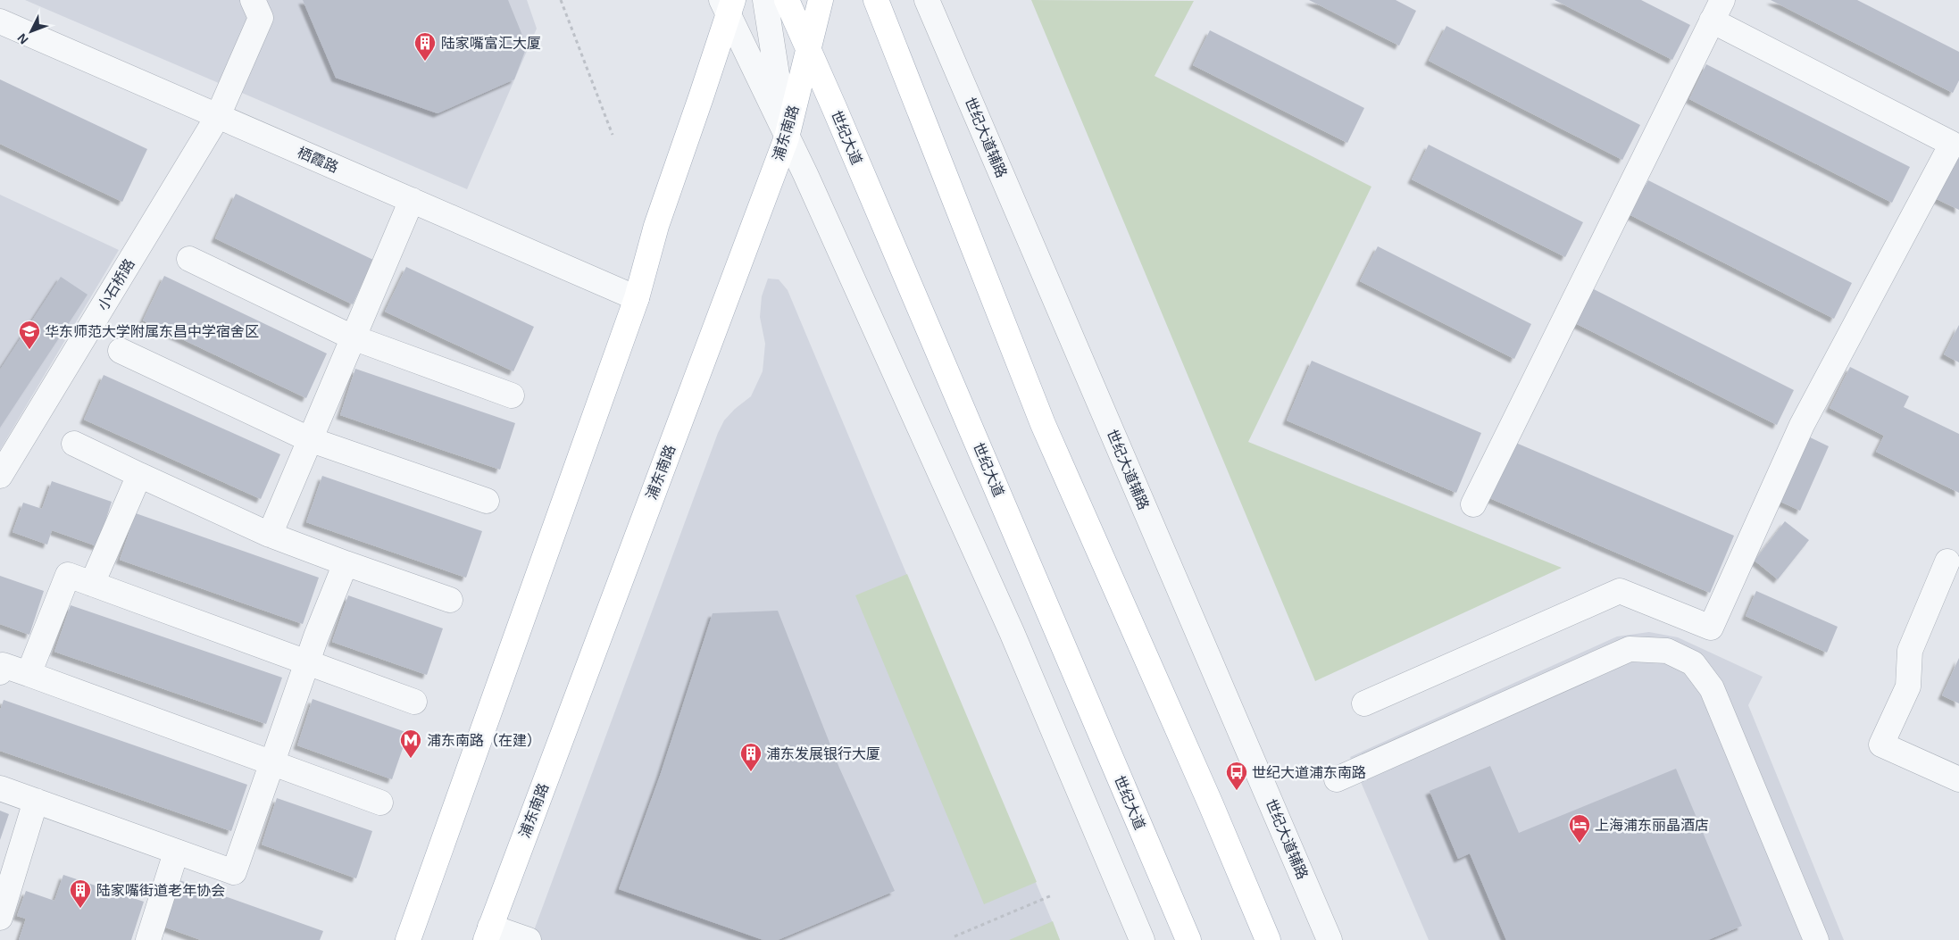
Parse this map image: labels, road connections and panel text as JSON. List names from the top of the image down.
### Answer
{
  "streets": {
    "main road": ["浦东南路", "世纪大道"],
    "street": ["世纪大道辅路", "栖霞路", "小石桥路"]
  },
  "crossings": [
    ["浦东南路", "世纪大道"],
    ["栖霞路", "小石桥路"]
  ],
  "places": {
    "building": ["陆家嘴富汇大厦", "浦东发展银行大厦", "陆家嘴街道老年协会"],
    "school or university": ["华东师范大学附属东昌中学宿舍区"],
    "metro station": ["浦东南路（在建）"],
    "bus stop": ["世纪大道浦东南路"],
    "hotel": ["上海浦东丽晶酒店"]
  },
  "north": "bottom left"
}
